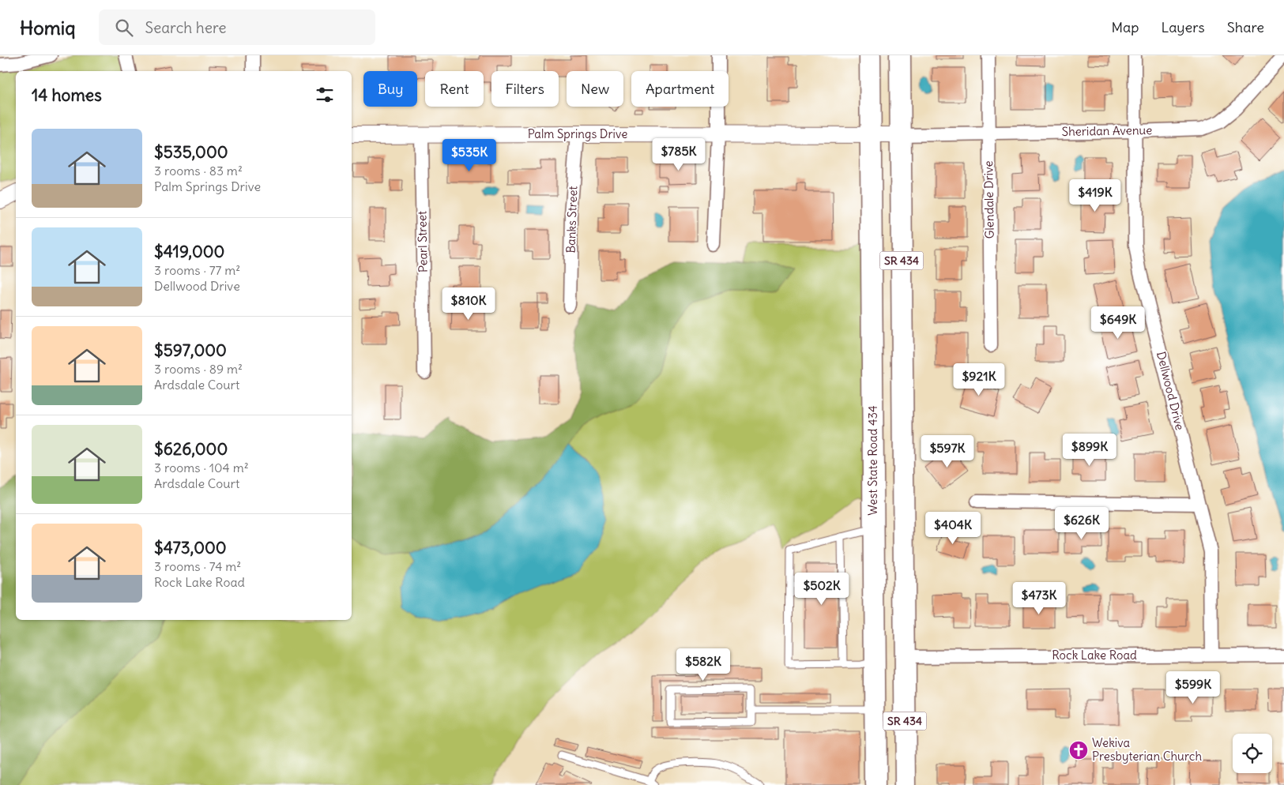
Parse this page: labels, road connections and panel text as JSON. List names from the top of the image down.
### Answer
{
  "streets": {
    "main road": ["SR 434", "West State Road 434"],
    "street": [
      "Sheridan Avenue",
      "Palm Springs Drive",
      "Glendale Drive",
      "Banks Street",
      "Pearl Street",
      "Dellwood Drive",
      "Rock Lake Road"
    ]
  },
  "crossings": [
    ["Sheridan Avenue", "Palm Springs Drive"],
    ["Sheridan Avenue", "Glendale Drive"],
    ["Sheridan Avenue", "SR 434"],
    ["Sheridan Avenue", "Dellwood Drive"],
    ["Palm Springs Drive", "Banks Street"],
    ["Palm Springs Drive", "Pearl Street"],
    ["Palm Springs Drive", "SR 434"],
    ["Palm Springs Drive", "West State Road 434"],
    ["SR 434", "West State Road 434"],
    ["SR 434", "Rock Lake Road"],
    ["Dellwood Drive", "Rock Lake Road"]
  ],
  "places": {
    "church": ["Wekiva Presbyterian Church"]
  },
  "page": {
    "header": "Homiq",
    "search": "Search here",
    "nav": ["Map", "Layers", "Share"],
    "chip": [
      "Buy",
      "Rent",
      "Filters",
      "New",
      "Apartment"
    ],
    "heading": "14 homes",
    "list": [
      {
        "name": "$535,000",
        "note": "3 rooms · 83 m² · Palm Springs Drive"
      },
      {
        "name": "$419,000",
        "note": "3 rooms · 77 m² · Dellwood Drive"
      },
      {
        "name": "$597,000",
        "note": "3 rooms · 89 m² · Ardsdale Court"
      },
      {
        "name": "$626,000",
        "note": "3 rooms · 104 m² · Ardsdale Court"
      },
      {
        "name": "$473,000",
        "note": "3 rooms · 74 m² · Rock Lake Road"
      }
    ],
    "price": [
      "$785K",
      "$535K",
      "$419K",
      "$810K",
      "$649K",
      "$921K",
      "$899K",
      "$597K",
      "$626K",
      "$404K",
      "$502K",
      "$473K",
      "$582K",
      "$599K"
    ]
  }
}
